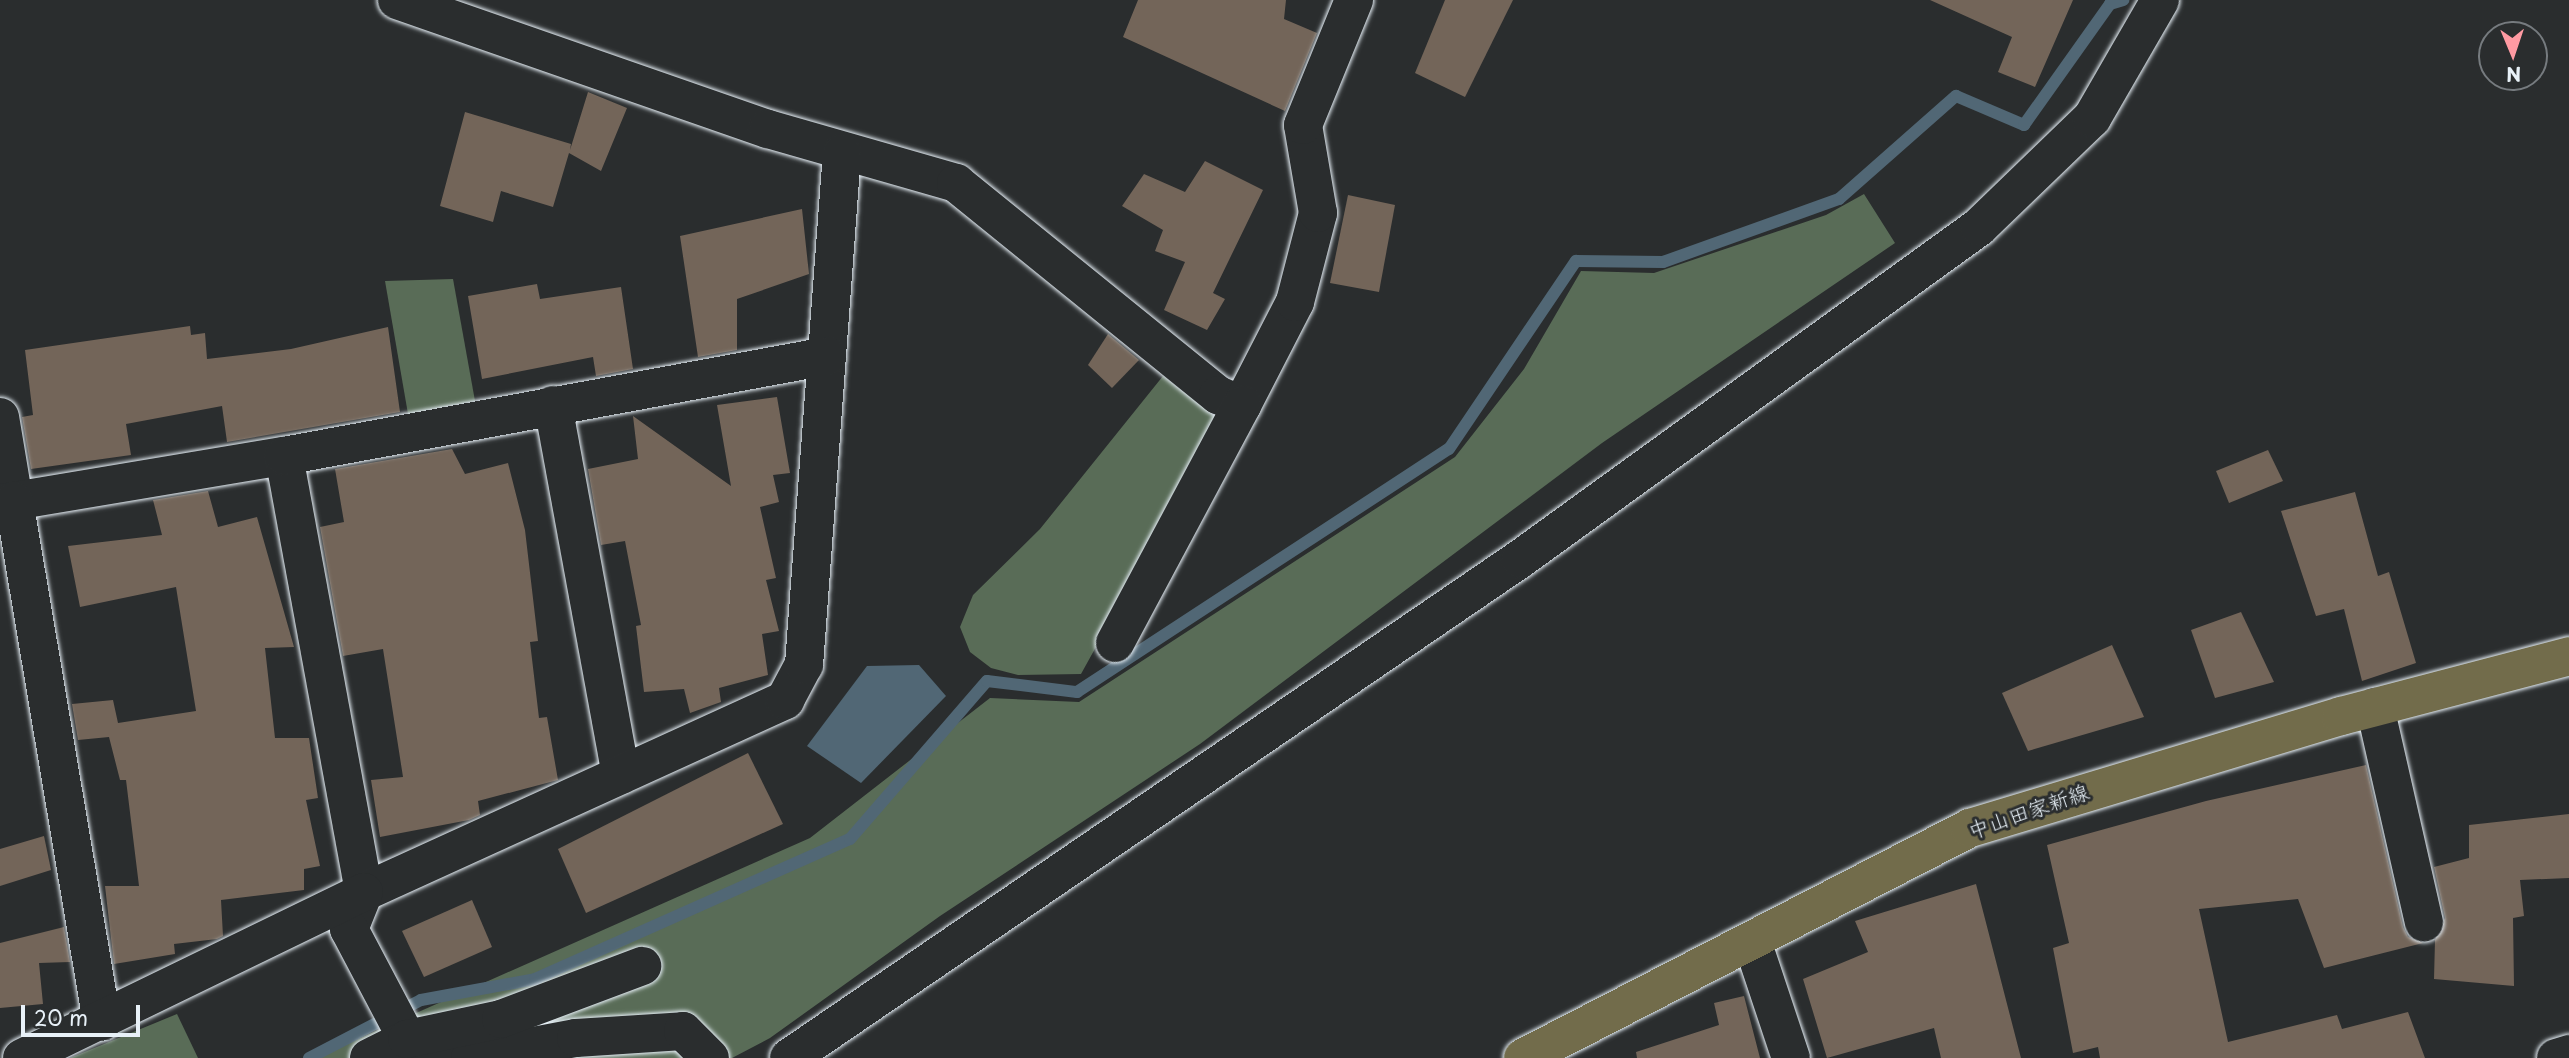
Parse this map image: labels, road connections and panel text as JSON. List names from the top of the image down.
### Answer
{
  "streets": {
    "main road": ["中山田家新線"]
  },
  "scale_bar": "20 m",
  "north": "bottom"
}
